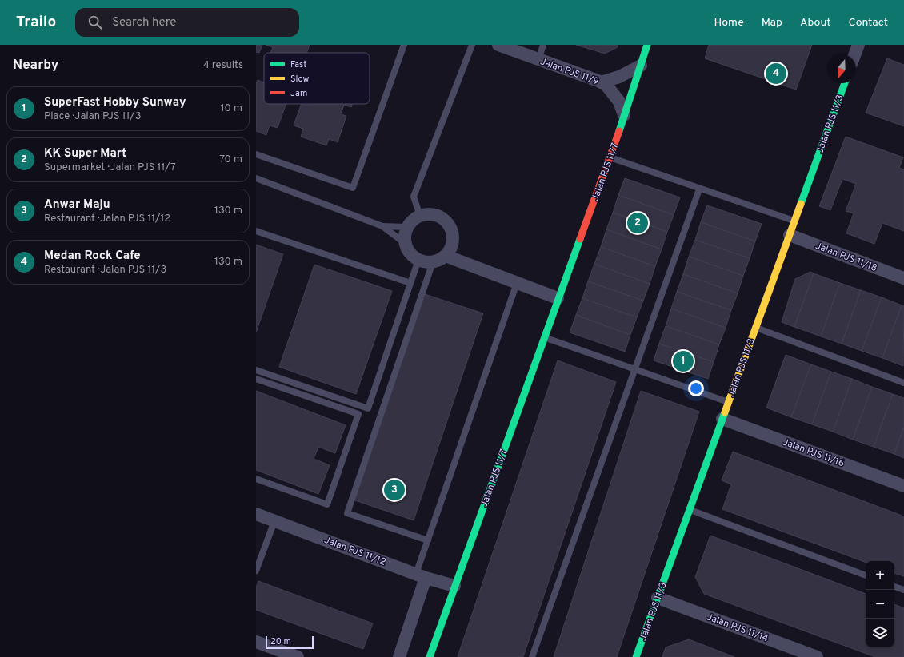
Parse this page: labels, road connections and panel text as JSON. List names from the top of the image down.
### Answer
{
  "streets": {
    "street": [
      "Jalan PJS 11/9",
      "Jalan PJS 11/3",
      "Jalan PJS 11/7",
      "Jalan PJS 11/18",
      "Jalan PJS 11/16",
      "Jalan PJS 11/12",
      "Jalan PJS 11/14"
    ]
  },
  "crossings": [
    ["Jalan PJS 11/9", "Jalan PJS 11/7"],
    ["Jalan PJS 11/3", "Jalan PJS 11/18"],
    ["Jalan PJS 11/3", "Jalan PJS 11/16"],
    ["Jalan PJS 11/3", "Jalan PJS 11/14"],
    ["Jalan PJS 11/7", "Jalan PJS 11/12"]
  ],
  "legend": ["Fast", "Slow", "Jam"],
  "scale_bar": "20 m",
  "north": "bottom",
  "page": {
    "header": "Trailo",
    "search": "Search here",
    "nav": [
      "Home",
      "Map",
      "About",
      "Contact"
    ],
    "heading": ["Nearby", "4 results"],
    "pins": [
      "4",
      "2",
      "1",
      "3"
    ],
    "list": [
      {
        "mark": "1",
        "name": "SuperFast Hobby Sunway",
        "note": "Place · Jalan PJS 11/3",
        "value": "10 m"
      },
      {
        "mark": "2",
        "name": "KK Super Mart",
        "note": "Supermarket · Jalan PJS 11/7",
        "value": "70 m"
      },
      {
        "mark": "3",
        "name": "Anwar Maju",
        "note": "Restaurant · Jalan PJS 11/12",
        "value": "130 m"
      },
      {
        "mark": "4",
        "name": "Medan Rock Cafe",
        "note": "Restaurant · Jalan PJS 11/3",
        "value": "130 m"
      }
    ],
    "map_buttons": ["+", "−"],
    "scale": "20 m"
  }
}
